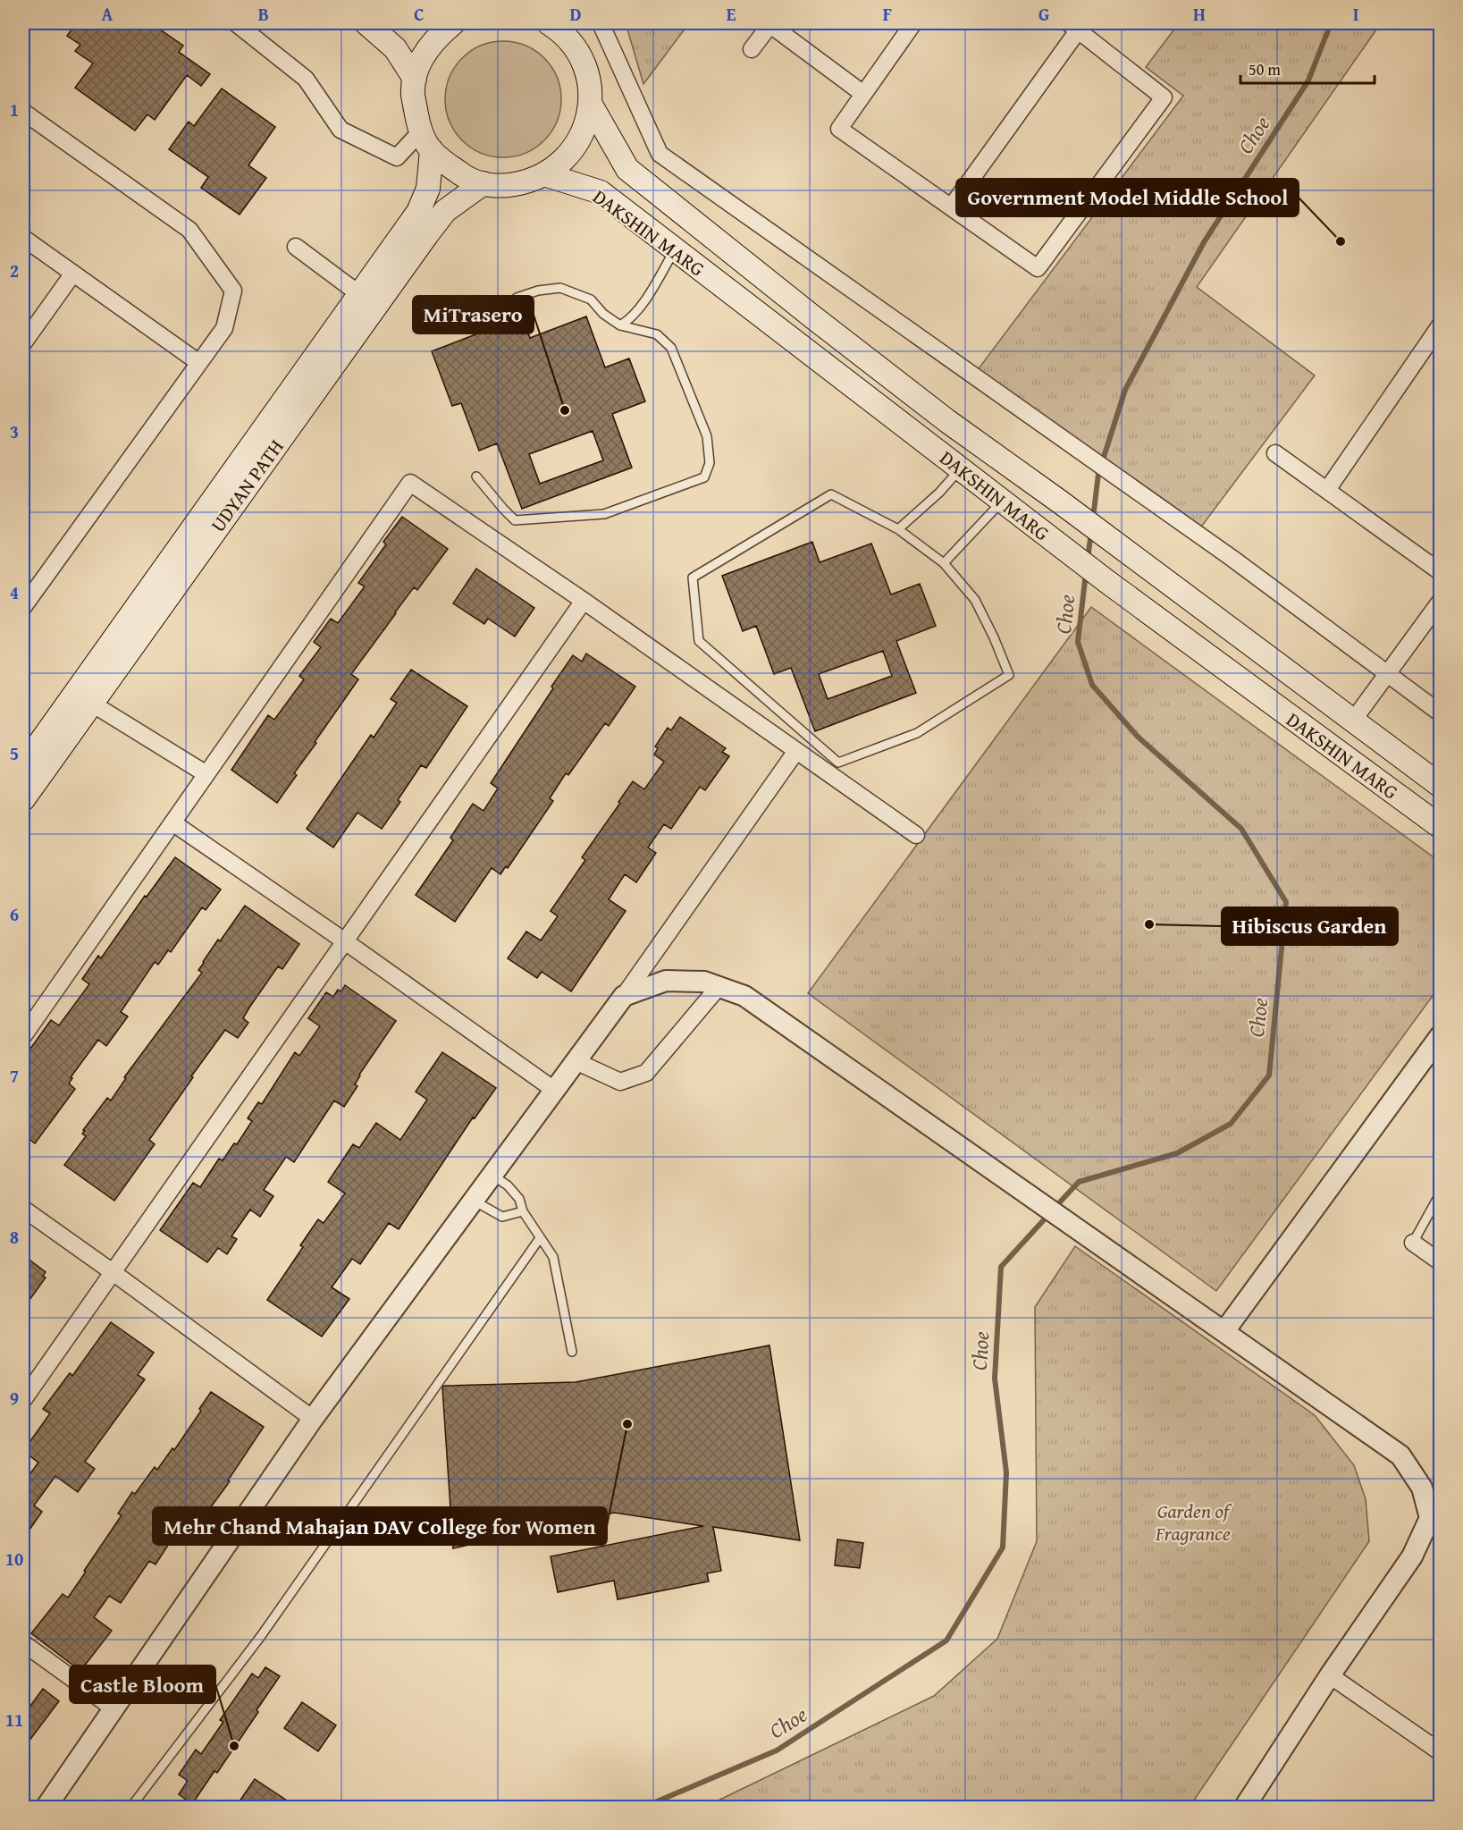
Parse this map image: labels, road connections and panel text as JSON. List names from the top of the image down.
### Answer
{
  "streets": {
    "main road": ["DAKSHIN MARG", "UDYAN PATH"]
  },
  "water": ["Choe"],
  "parks": ["Garden of Fragrance"],
  "places": [
    "Government Model Middle School",
    "MiTrasero",
    "Hibiscus Garden",
    "Mehr Chand Mahajan DAV College for Women",
    "Castle Bloom"
  ],
  "scale_bar": "50 m",
  "grid": {
    "columns": [
      "A",
      "B",
      "C",
      "D",
      "E",
      "F",
      "G",
      "H",
      "I"
    ],
    "rows": [
      "1",
      "2",
      "3",
      "4",
      "5",
      "6",
      "7",
      "8",
      "9",
      "10",
      "11"
    ]
  }
}
